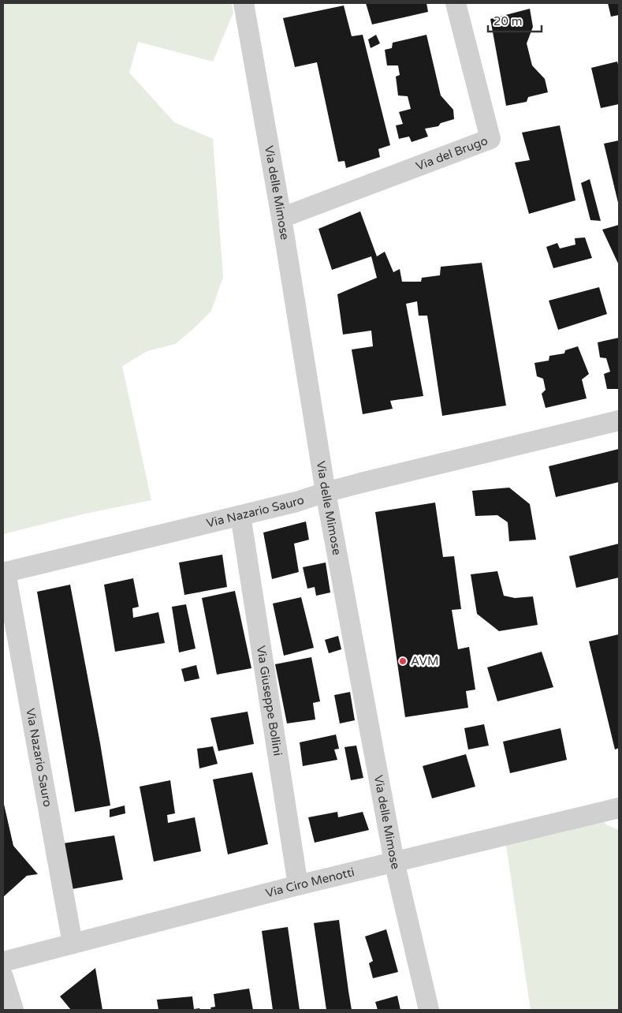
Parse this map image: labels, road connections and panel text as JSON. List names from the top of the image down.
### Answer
{
  "streets": {
    "street": [
      "Via del Brugo",
      "Via delle Mimose",
      "Via Nazario Sauro",
      "Via Giuseppe Bollini",
      "Via Ciro Menotti"
    ]
  },
  "crossings": [
    ["Via del Brugo", "Via delle Mimose"],
    ["Via delle Mimose", "Via Nazario Sauro"],
    ["Via delle Mimose", "Via Ciro Menotti"],
    ["Via Nazario Sauro", "Via Giuseppe Bollini"],
    ["Via Nazario Sauro", "Via Ciro Menotti"],
    ["Via Giuseppe Bollini", "Via Ciro Menotti"]
  ],
  "places": ["AVM"],
  "scale_bar": "20 m"
}
